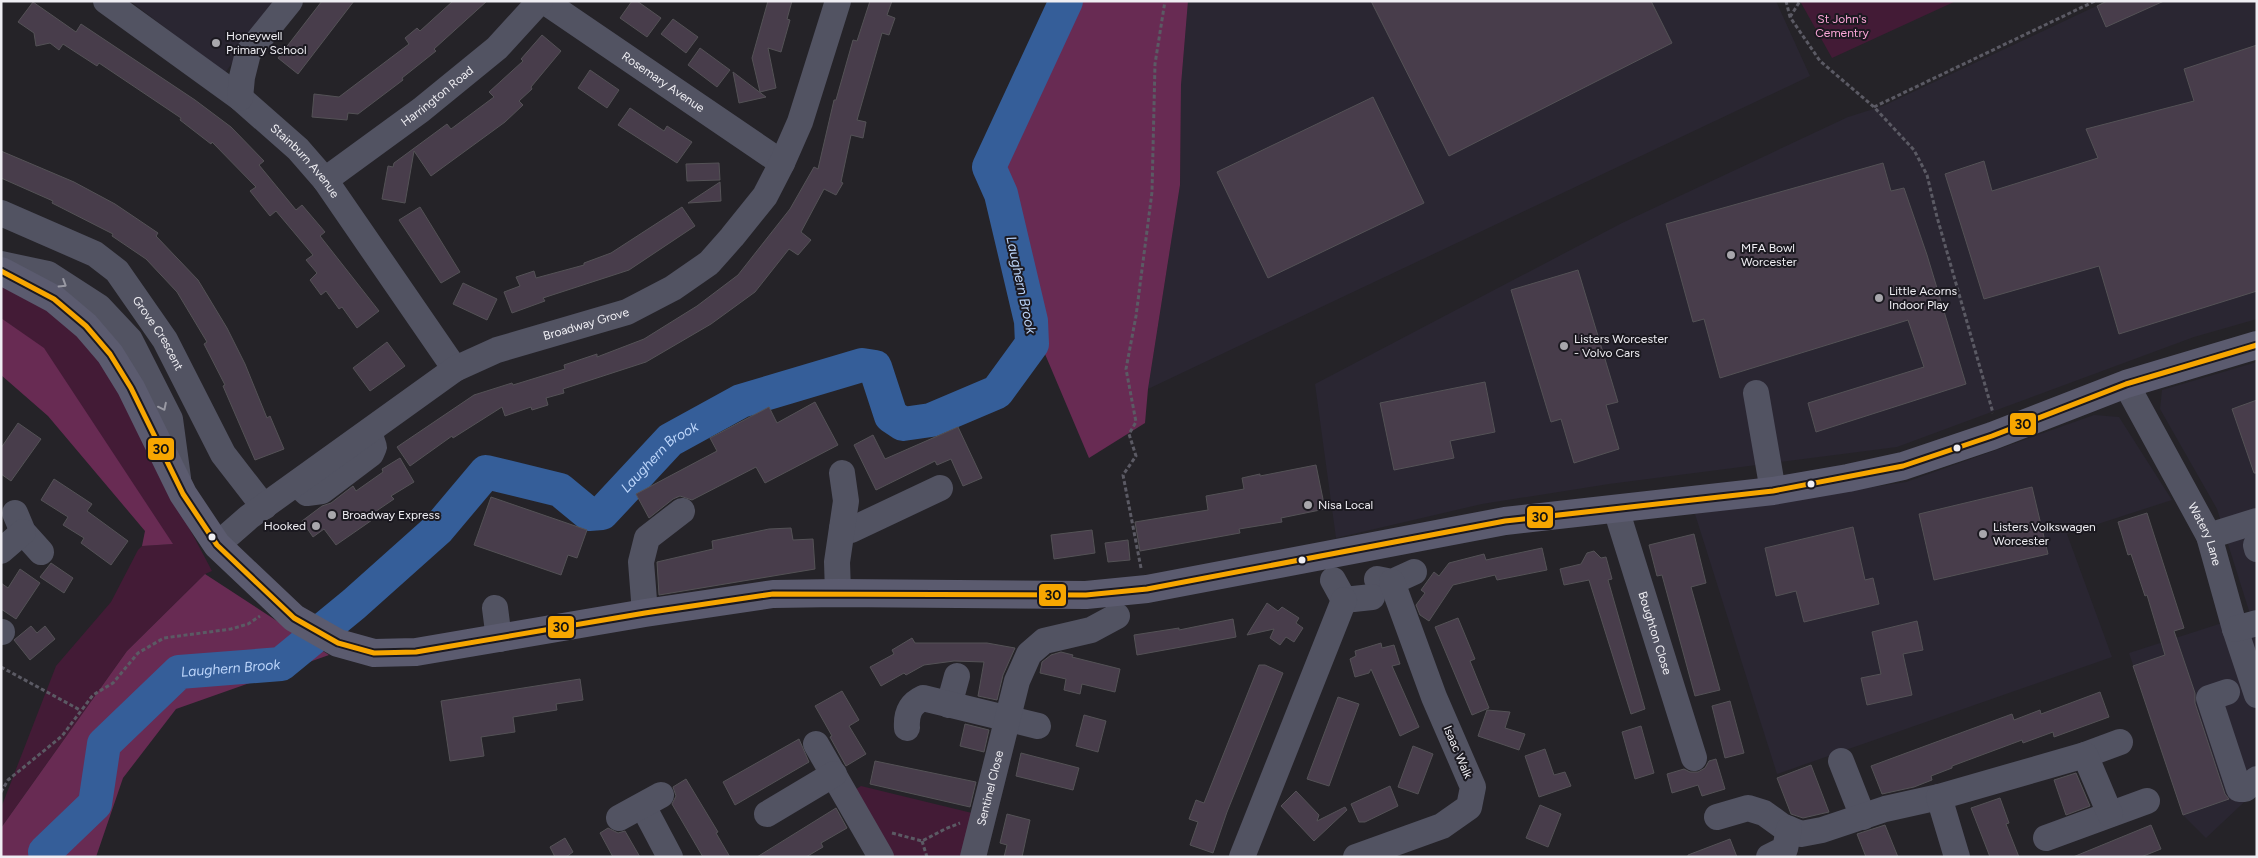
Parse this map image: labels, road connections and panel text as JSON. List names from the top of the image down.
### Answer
{
  "streets": {
    "street": [
      "Rosemary Avenue",
      "Harrington Road",
      "Stainburn Avenue",
      "Broadway Grove",
      "Grove Crescent",
      "Watery Lane",
      "Boughton Close",
      "Isaac Walk",
      "Sentinel Close"
    ]
  },
  "crossings": [
    ["Rosemary Avenue", "Broadway Grove"],
    ["Harrington Road", "Stainburn Avenue"],
    ["Stainburn Avenue", "Broadway Grove"],
    ["Broadway Grove", "Grove Crescent"]
  ],
  "water": ["Laughern Brook"],
  "parks": ["St John's Cementry"],
  "places": [
    "Honeywell Primary School",
    "MFA Bowl Worcester",
    "Little Acorns Indoor Play",
    "Listers Worcester - Volvo Cars",
    "Nisa Local",
    "Broadway Express",
    "Hooked",
    "Listers Volkswagen Worcester"
  ],
  "lines": ["transit line 30"]
}
